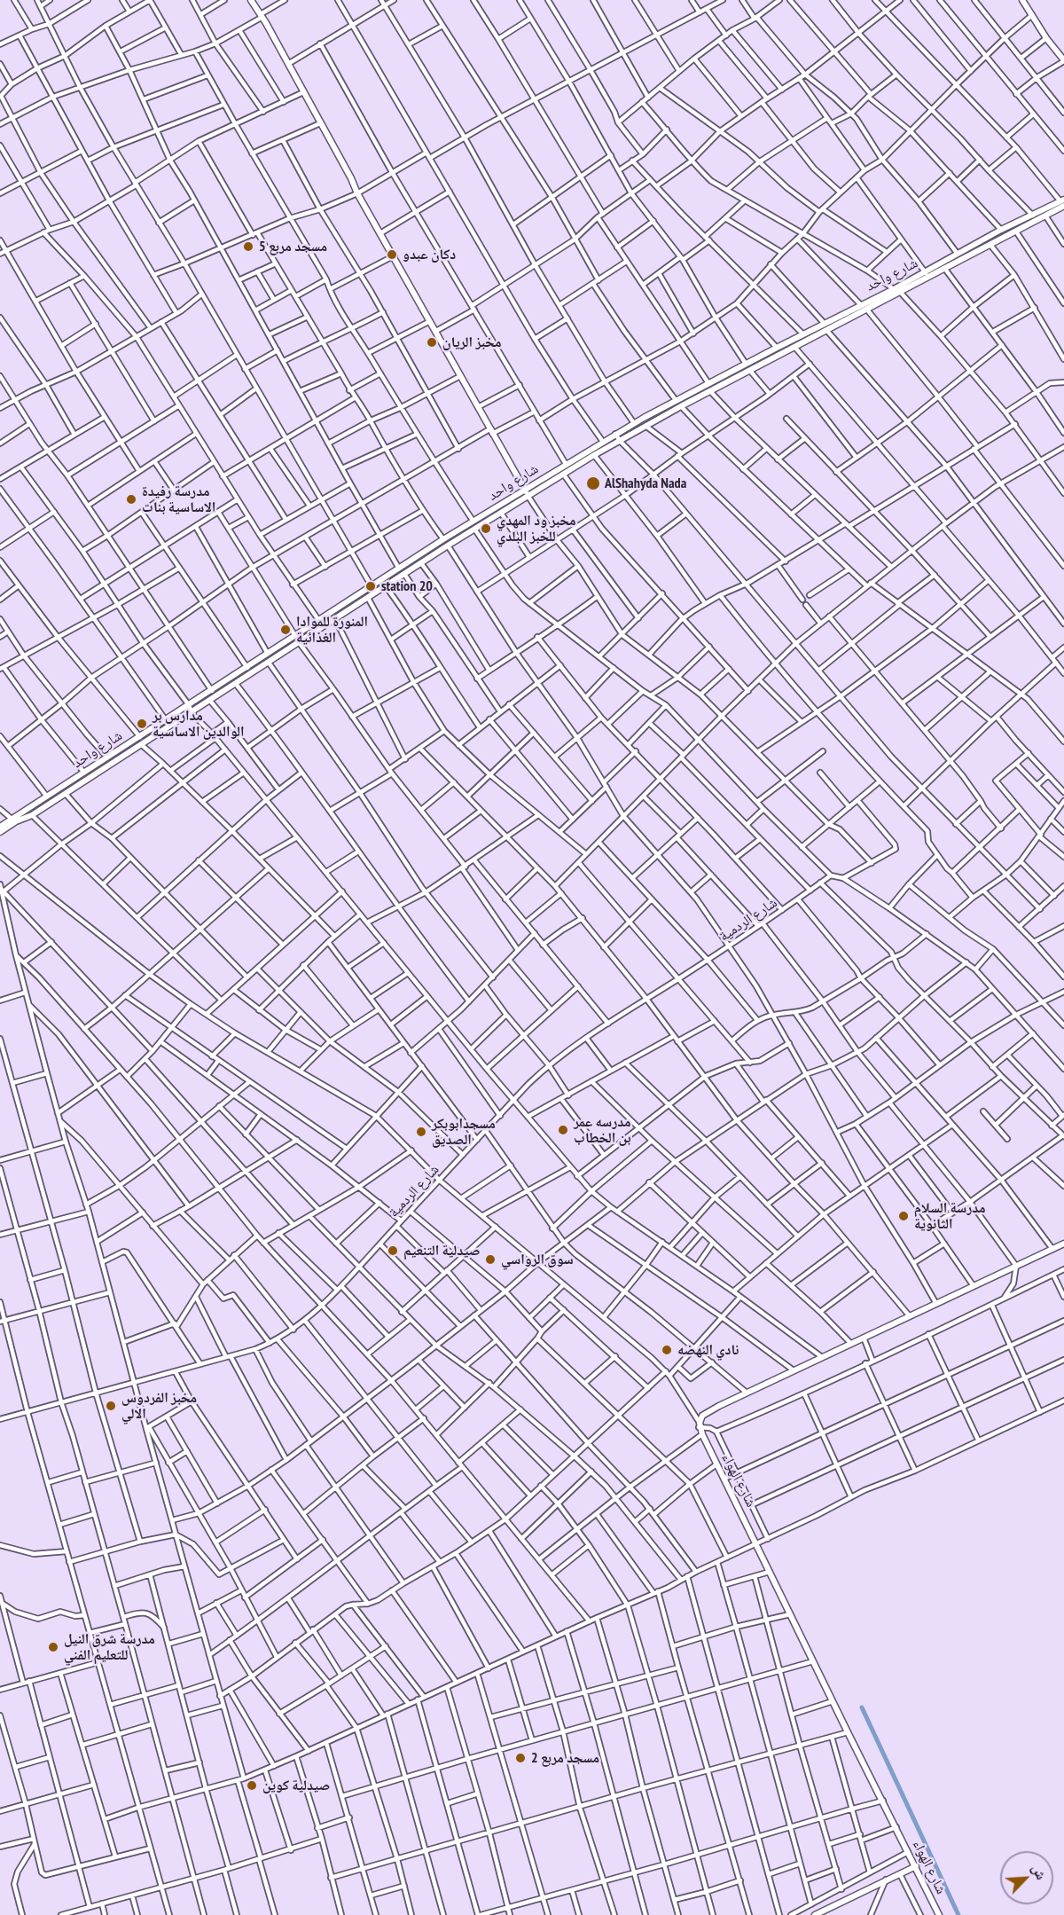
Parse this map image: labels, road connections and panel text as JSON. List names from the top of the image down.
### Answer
{
  "streets": {
    "street": ["شارع واحد", "شارع الردمية", "شارع الهواء"]
  },
  "places": [
    "مسجد مربع 5",
    "دكان عبدو",
    "مخبز الريان",
    "AlShahyda Nada",
    "مدرسة رفيدة الاساسية بنات",
    "مخبز ود المهدي للخبز البلدي",
    "station 20",
    "المنورة للموادا الغذائية",
    "مدارس بر الوالدين الاساسية",
    "مدرسه عمر بن الخطاب",
    "مسجدابوبكر الصديق",
    "مدرسة السلام الثانوية",
    "صيدلية التنعيم",
    "سوق الرواسي",
    "نادي النهضه",
    "مخبز الفردوس الالي",
    "مدرسة شرق النيل للتعليم الفني",
    "مسجد مربع 2",
    "صيدلية كوين"
  ],
  "north": "top right"
}
